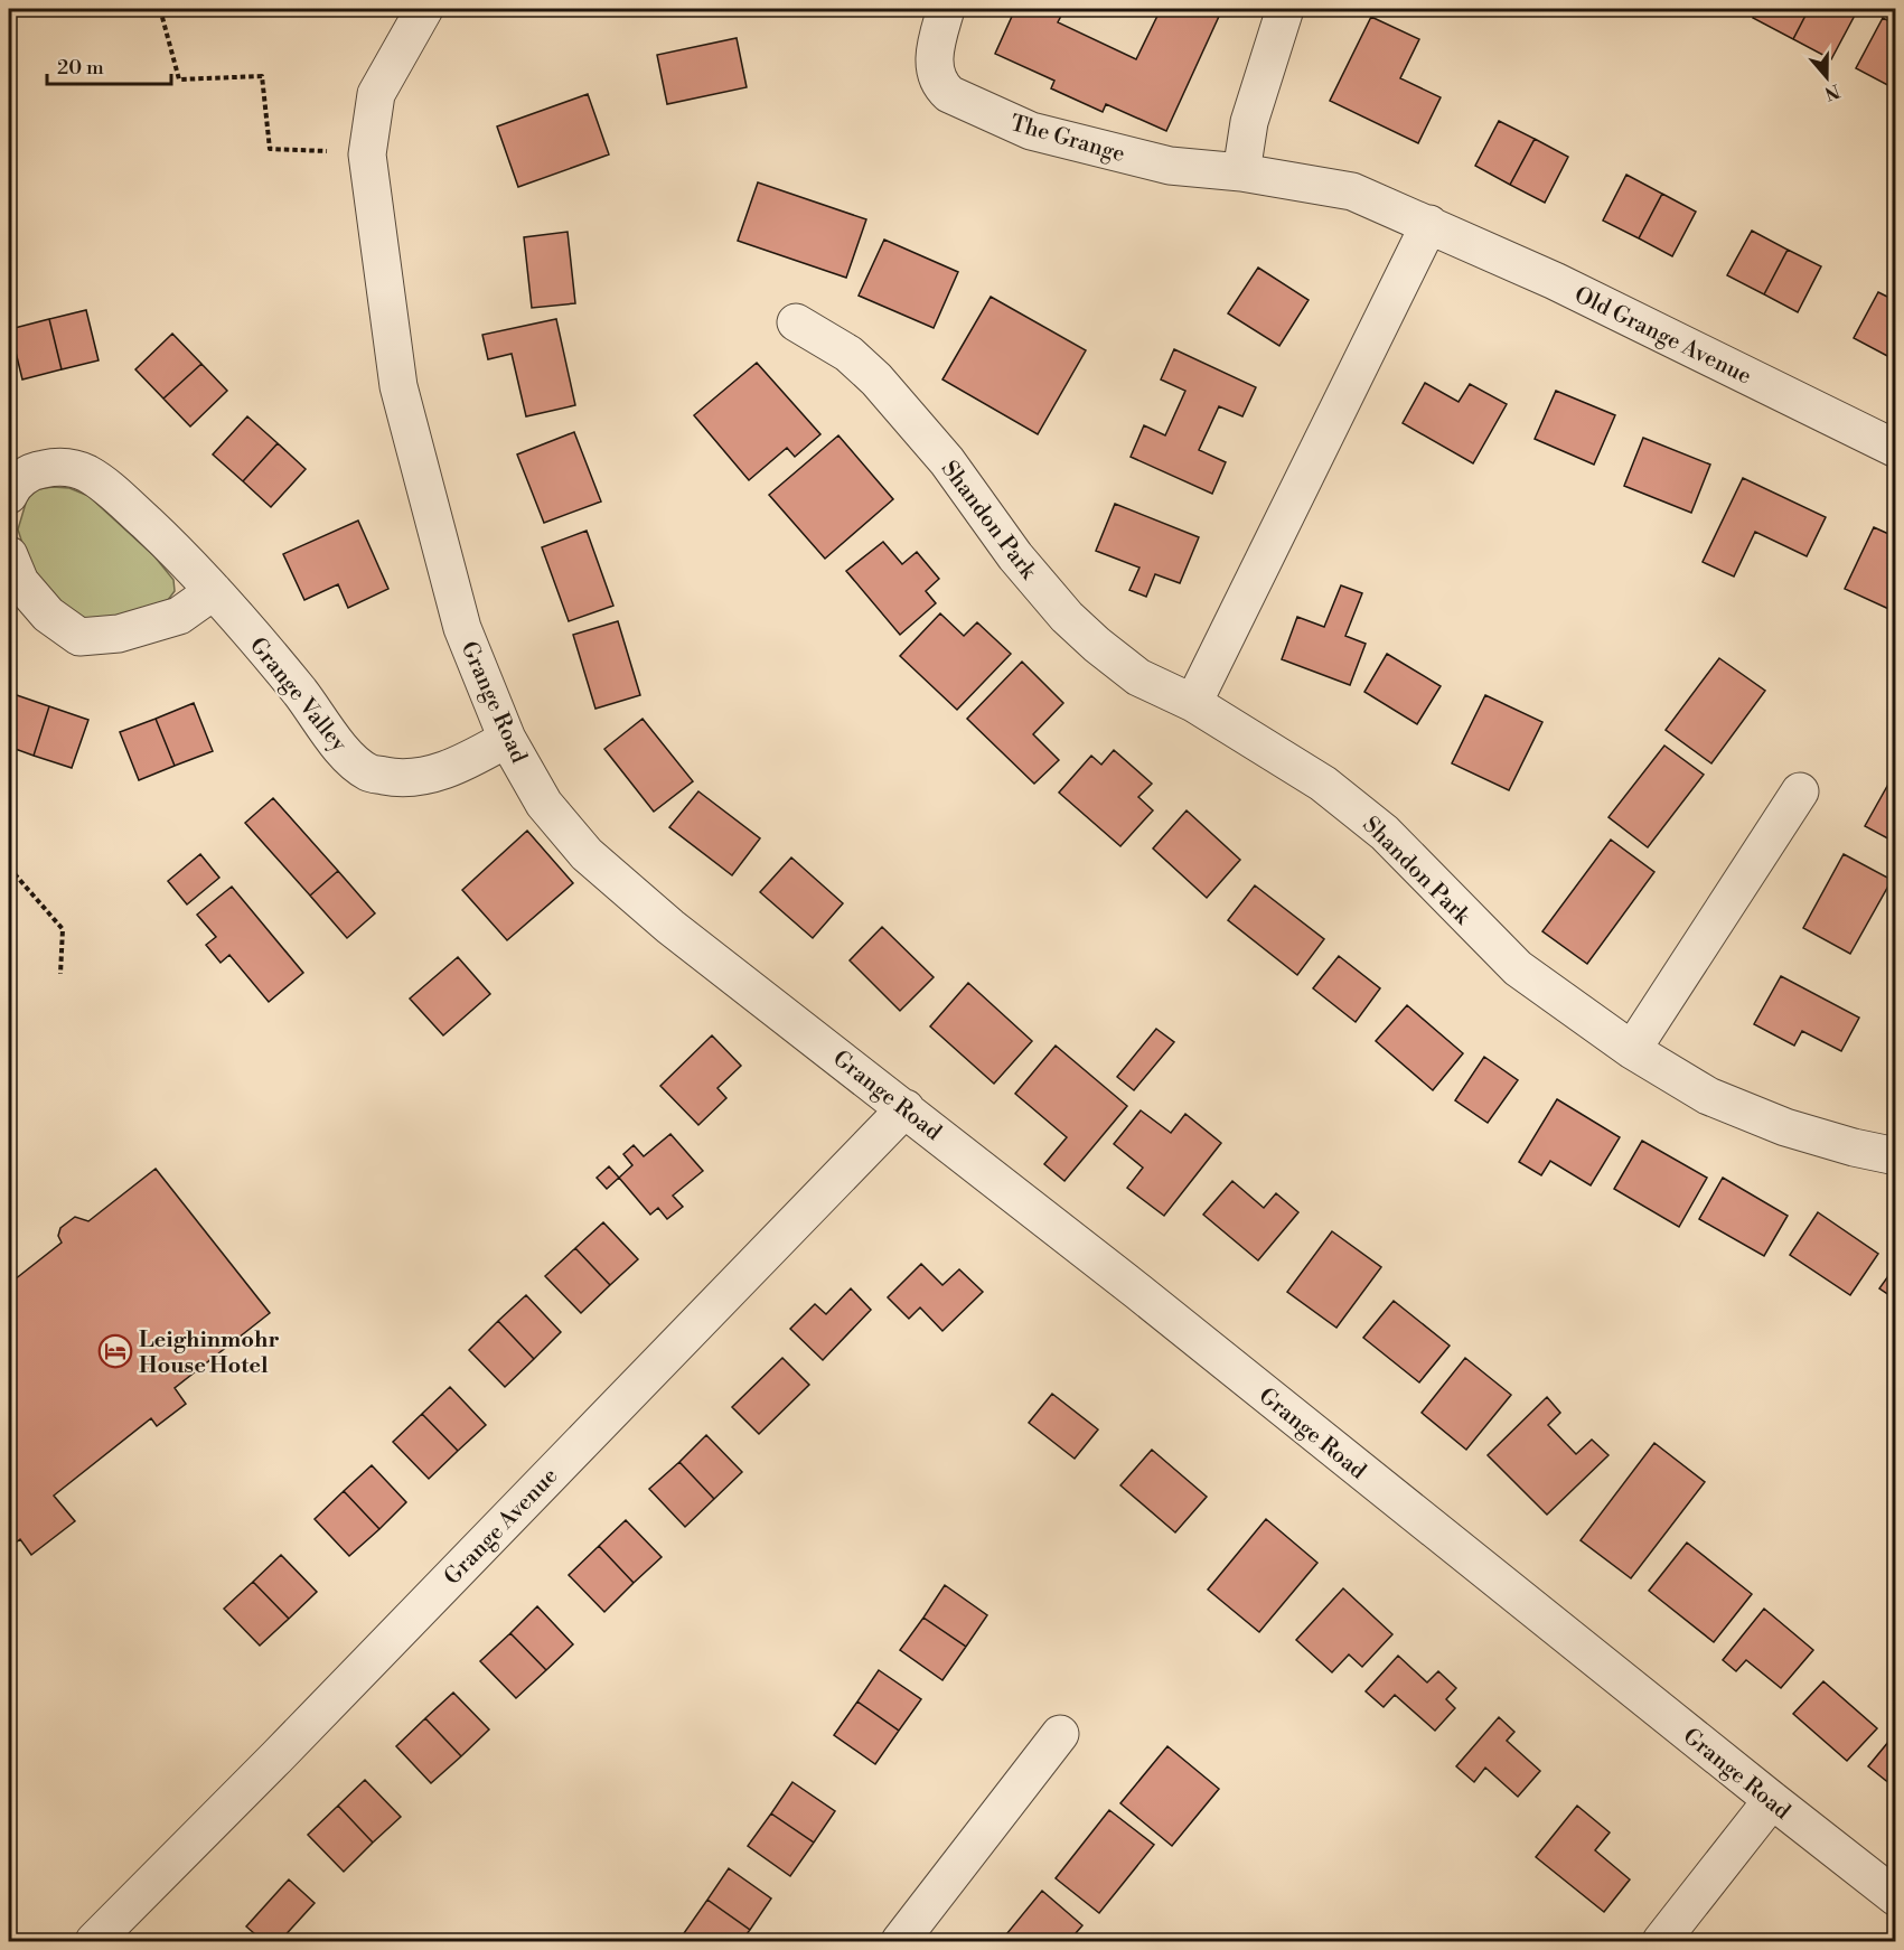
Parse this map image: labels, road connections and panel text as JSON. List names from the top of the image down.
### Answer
{
  "streets": {
    "street": [
      "The Grange",
      "Old Grange Avenue",
      "Shandon Park",
      "Grange Valley",
      "Grange Road",
      "Grange Avenue"
    ]
  },
  "crossings": [
    ["The Grange", "Old Grange Avenue"],
    ["Grange Valley", "Grange Road"],
    ["Grange Road", "Grange Avenue"]
  ],
  "places": {
    "hotel": ["Leighinmohr House Hotel"]
  },
  "scale_bar": "20 m",
  "north": "bottom"
}
